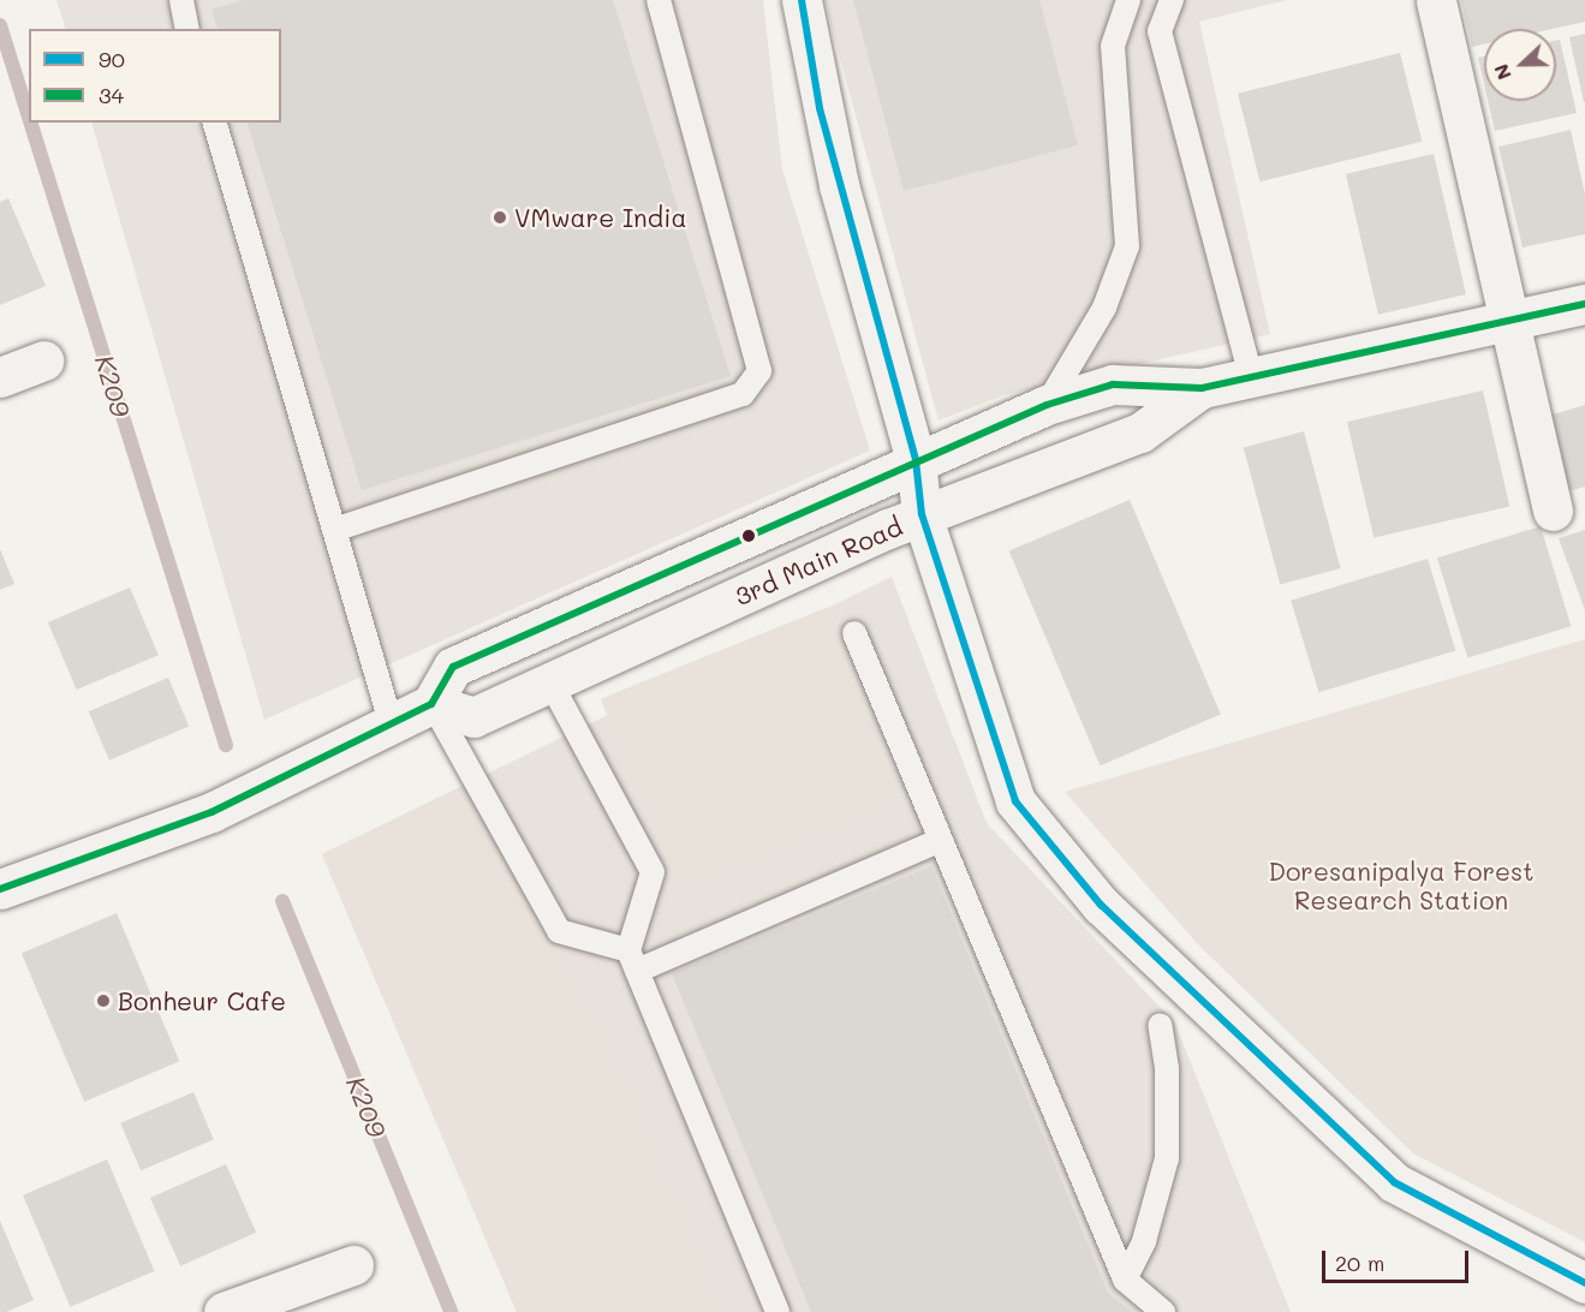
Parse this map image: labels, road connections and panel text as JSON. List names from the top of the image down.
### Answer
{
  "streets": {
    "street": ["3rd Main Road"]
  },
  "water": ["K209"],
  "parks": ["Doresanipalya Forest Research Station"],
  "places": ["VMware India", "Bonheur Cafe"],
  "lines": ["transit line 90", "transit line 34"],
  "legend": ["90", "34"],
  "scale_bar": "20 m",
  "north": "left"
}
